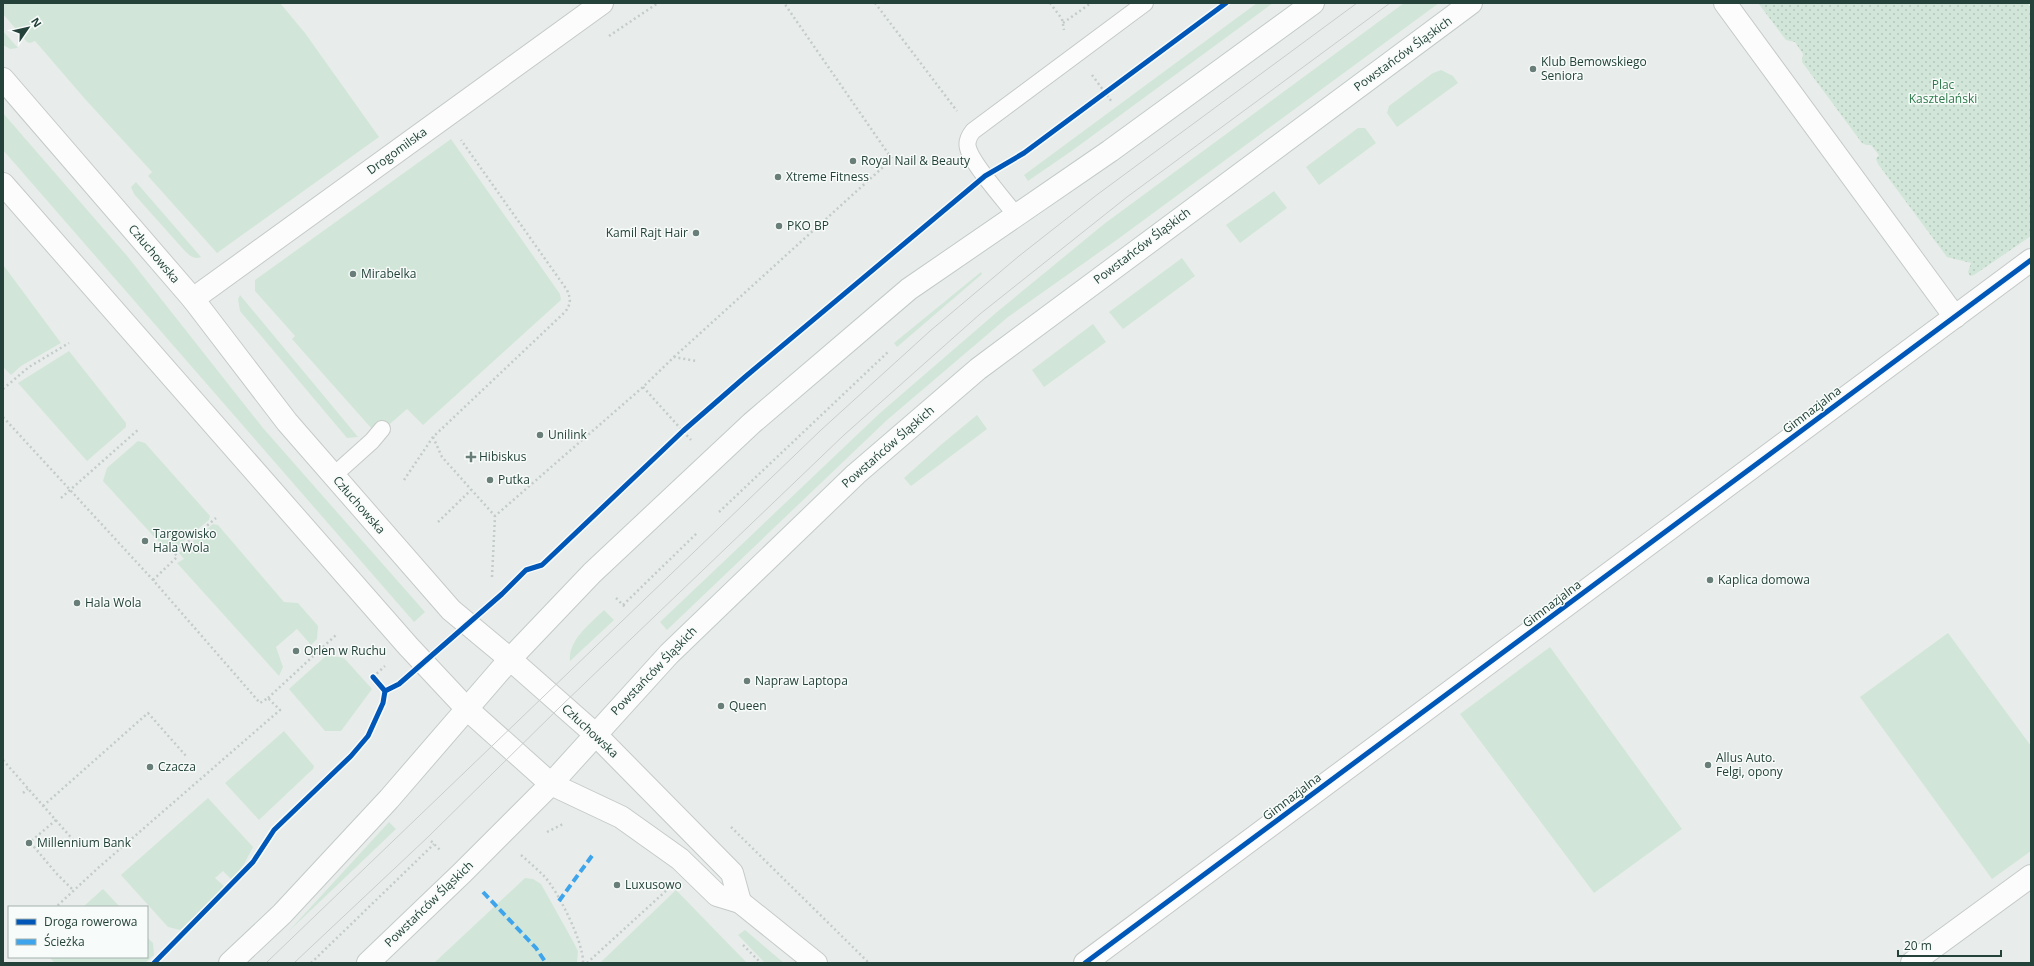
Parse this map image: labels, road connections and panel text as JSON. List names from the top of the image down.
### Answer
{
  "streets": {
    "street": [
      "Powstańców Śląskich",
      "Drogomilska",
      "Człuchowska",
      "Gimnazjalna"
    ]
  },
  "crossings": [
    ["Powstańców Śląskich", "Człuchowska"],
    ["Drogomilska", "Człuchowska"]
  ],
  "parks": ["Plac Kasztelański"],
  "places": {
    "other": [
      "Klub Bemowskiego Seniora",
      "Royal Nail & Beauty",
      "Xtreme Fitness",
      "PKO BP",
      "Kamil Rajt Hair",
      "Mirabelka",
      "Unilink",
      "Putka",
      "Targowisko Hala Wola",
      "Kaplica domowa",
      "Hala Wola",
      "Orlen w Ruchu",
      "Napraw Laptopa",
      "Queen",
      "Allus Auto. Felgi, opony",
      "Czacza",
      "Millennium Bank",
      "Luxusowo"
    ],
    "health": ["Hibiskus"]
  },
  "legend": ["Droga rowerowa", "Ścieżka"],
  "scale_bar": "20 m",
  "north": "top right"
}
